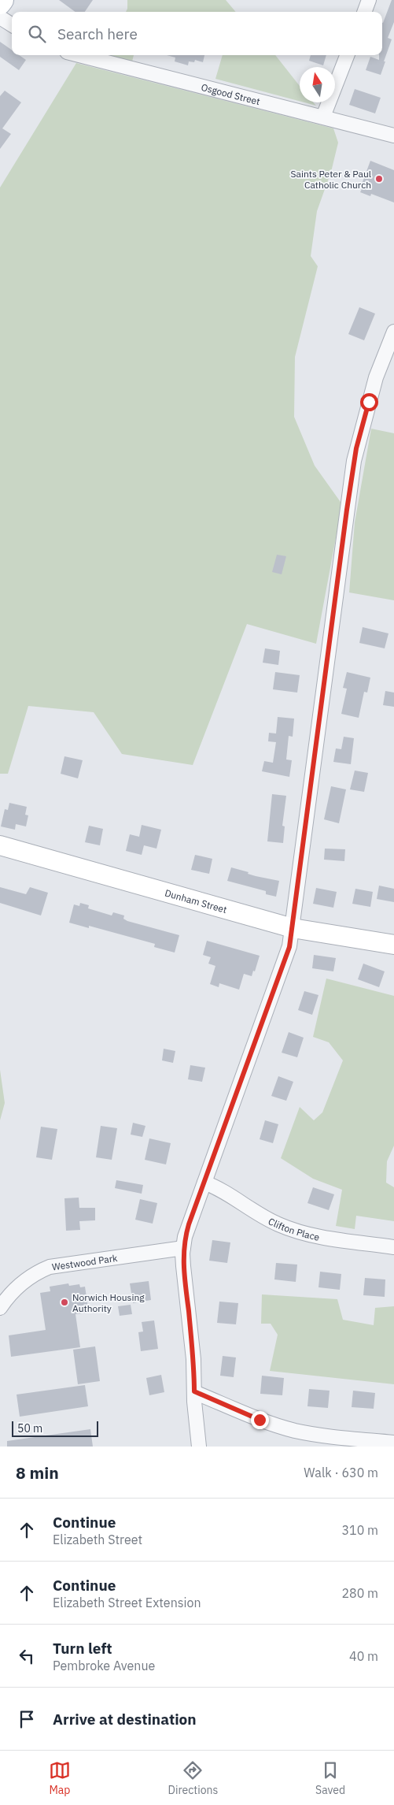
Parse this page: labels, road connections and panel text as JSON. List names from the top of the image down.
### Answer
{
  "streets": {
    "street": [
      "Osgood Street",
      "Dunham Street",
      "Clifton Place",
      "Westwood Park"
    ]
  },
  "places": ["Saints Peter & Paul Catholic Church", "Norwich Housing Authority"],
  "scale_bar": "50 m",
  "north": "top",
  "page": {
    "search": "Search here",
    "scale": "50 m",
    "heading": ["8 min", "Walk · 630 m"],
    "list": [
      ["Continue", "Elizabeth Street", "310 m"],
      ["Continue", "Elizabeth Street Extension", "280 m"],
      ["Turn left", "Pembroke Avenue", "40 m"],
      "Arrive at destination"
    ],
    "nav": ["Map", "Directions", "Saved"]
  }
}
